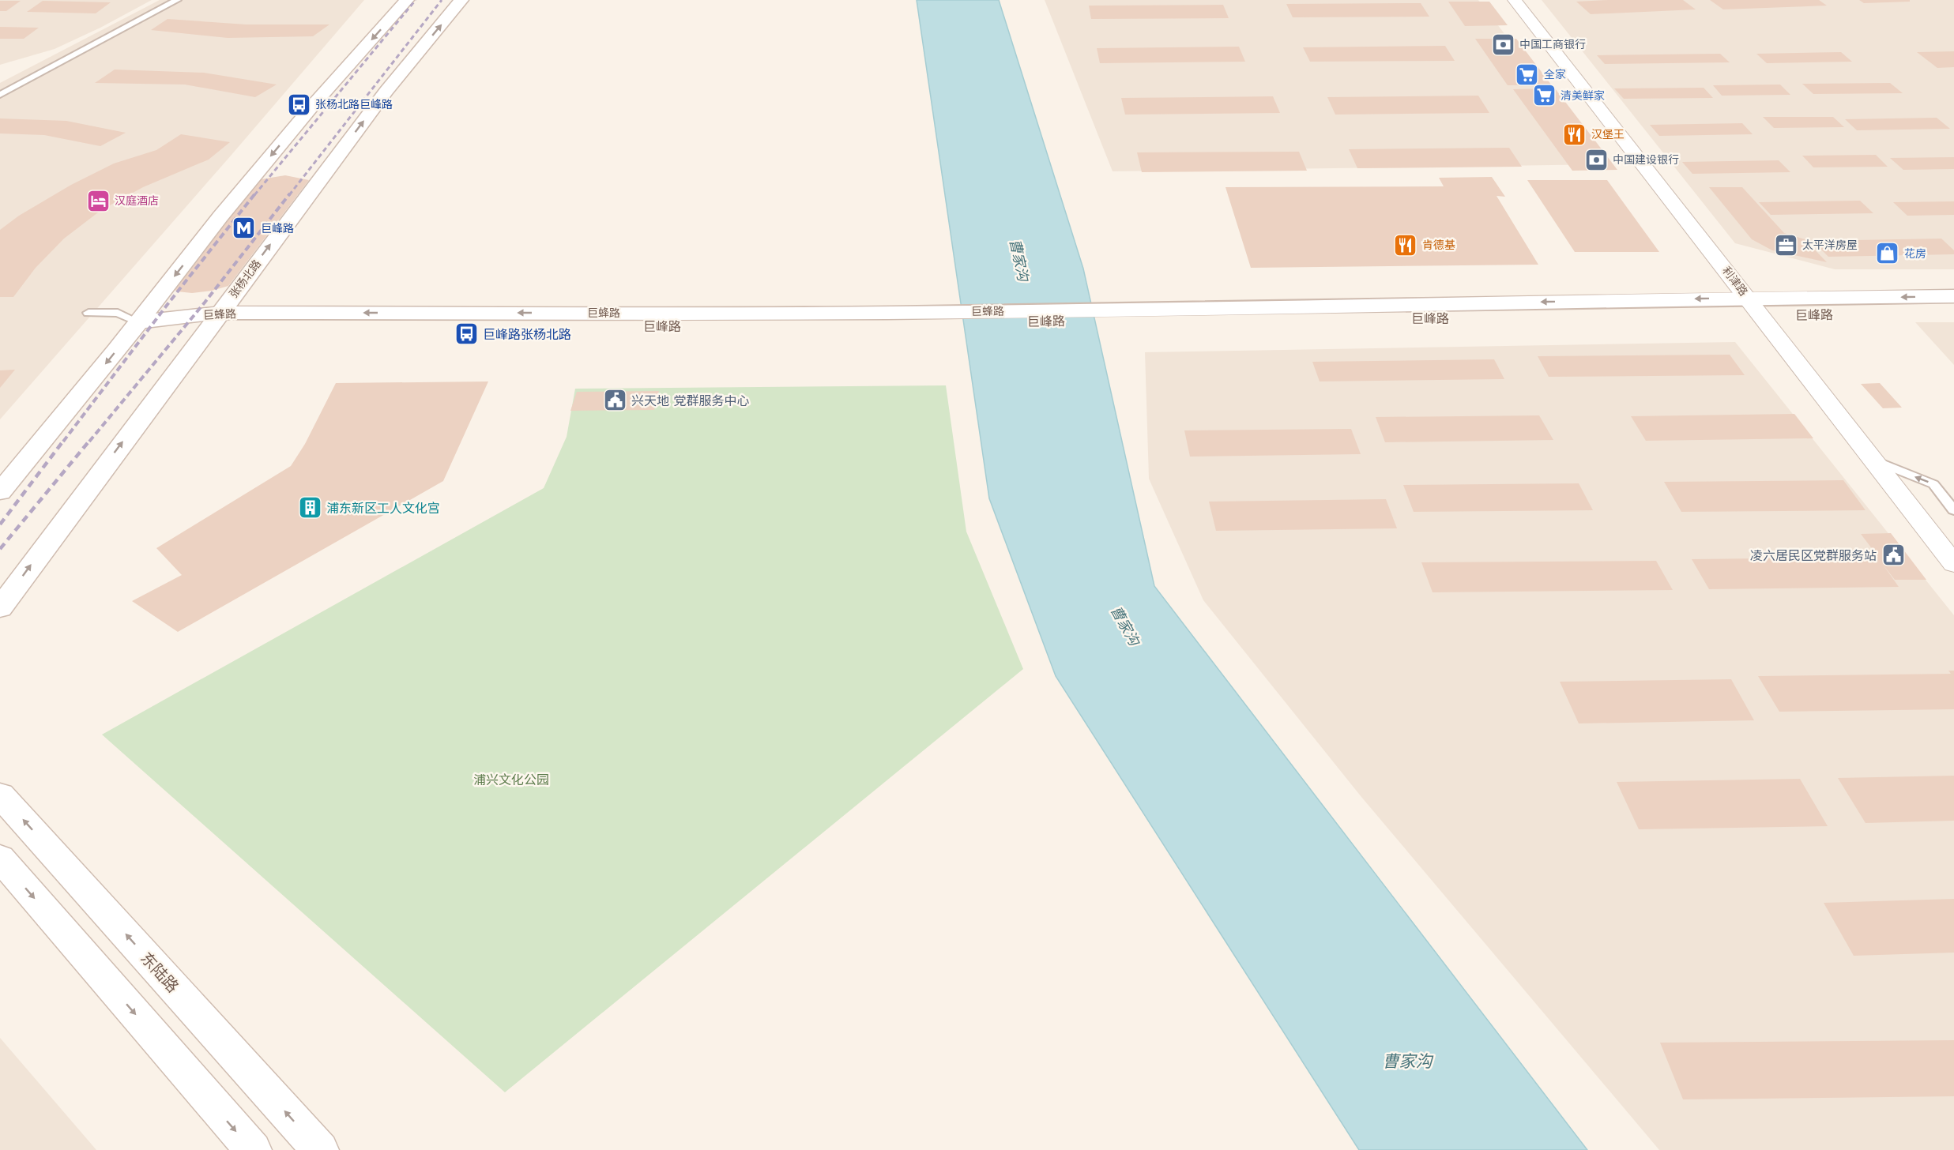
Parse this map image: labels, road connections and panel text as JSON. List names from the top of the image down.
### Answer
{
  "streets": {
    "main road": ["张杨北路", "巨峰路", "东陆路"],
    "street": ["利津路"]
  },
  "crossings": [
    ["张杨北路", "巨峰路"],
    ["利津路", "巨峰路"]
  ],
  "water": ["曹家沟"],
  "parks": ["浦兴文化公园"],
  "places": {
    "bank": ["中国工商银行", "中国建设银行"],
    "supermarket": ["全家", "清美鲜家"],
    "bus stop": ["张杨北路巨峰路", "巨峰路张杨北路"],
    "restaurant": ["汉堡王", "肯德基"],
    "hotel": ["汉庭酒店"],
    "metro station": ["巨峰路"],
    "office": ["太平洋房屋"],
    "shop": ["花房"],
    "public building": ["兴天地 党群服务中心", "凌六居民区党群服务站"],
    "building": ["浦东新区工人文化宫"]
  }
}
